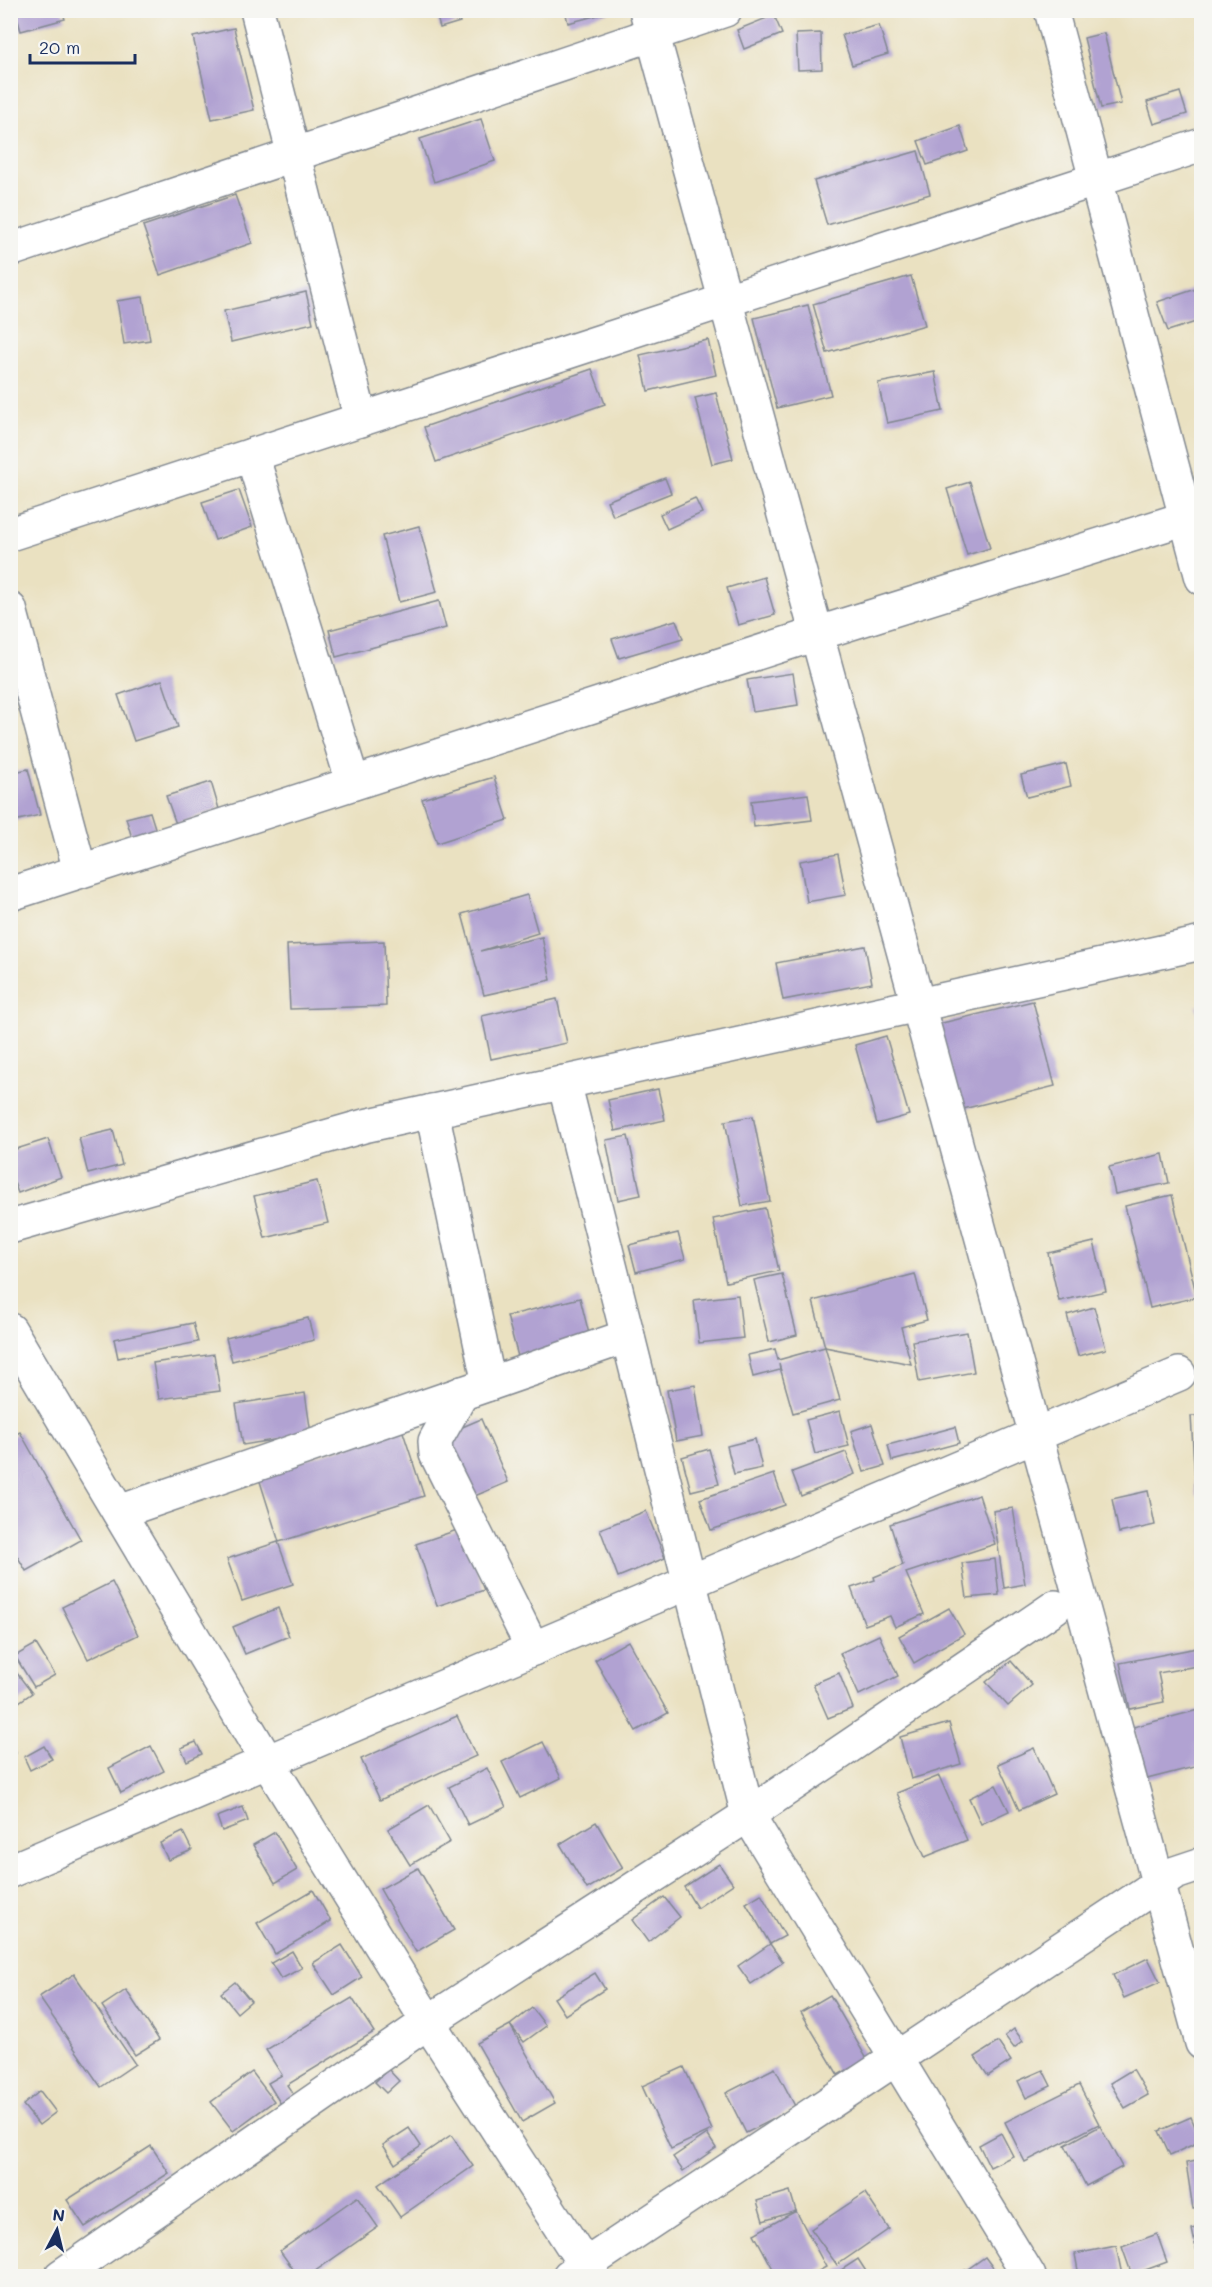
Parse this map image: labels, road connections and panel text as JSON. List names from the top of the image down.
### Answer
{
  "scale_bar": "20 m",
  "north": "top"
}
